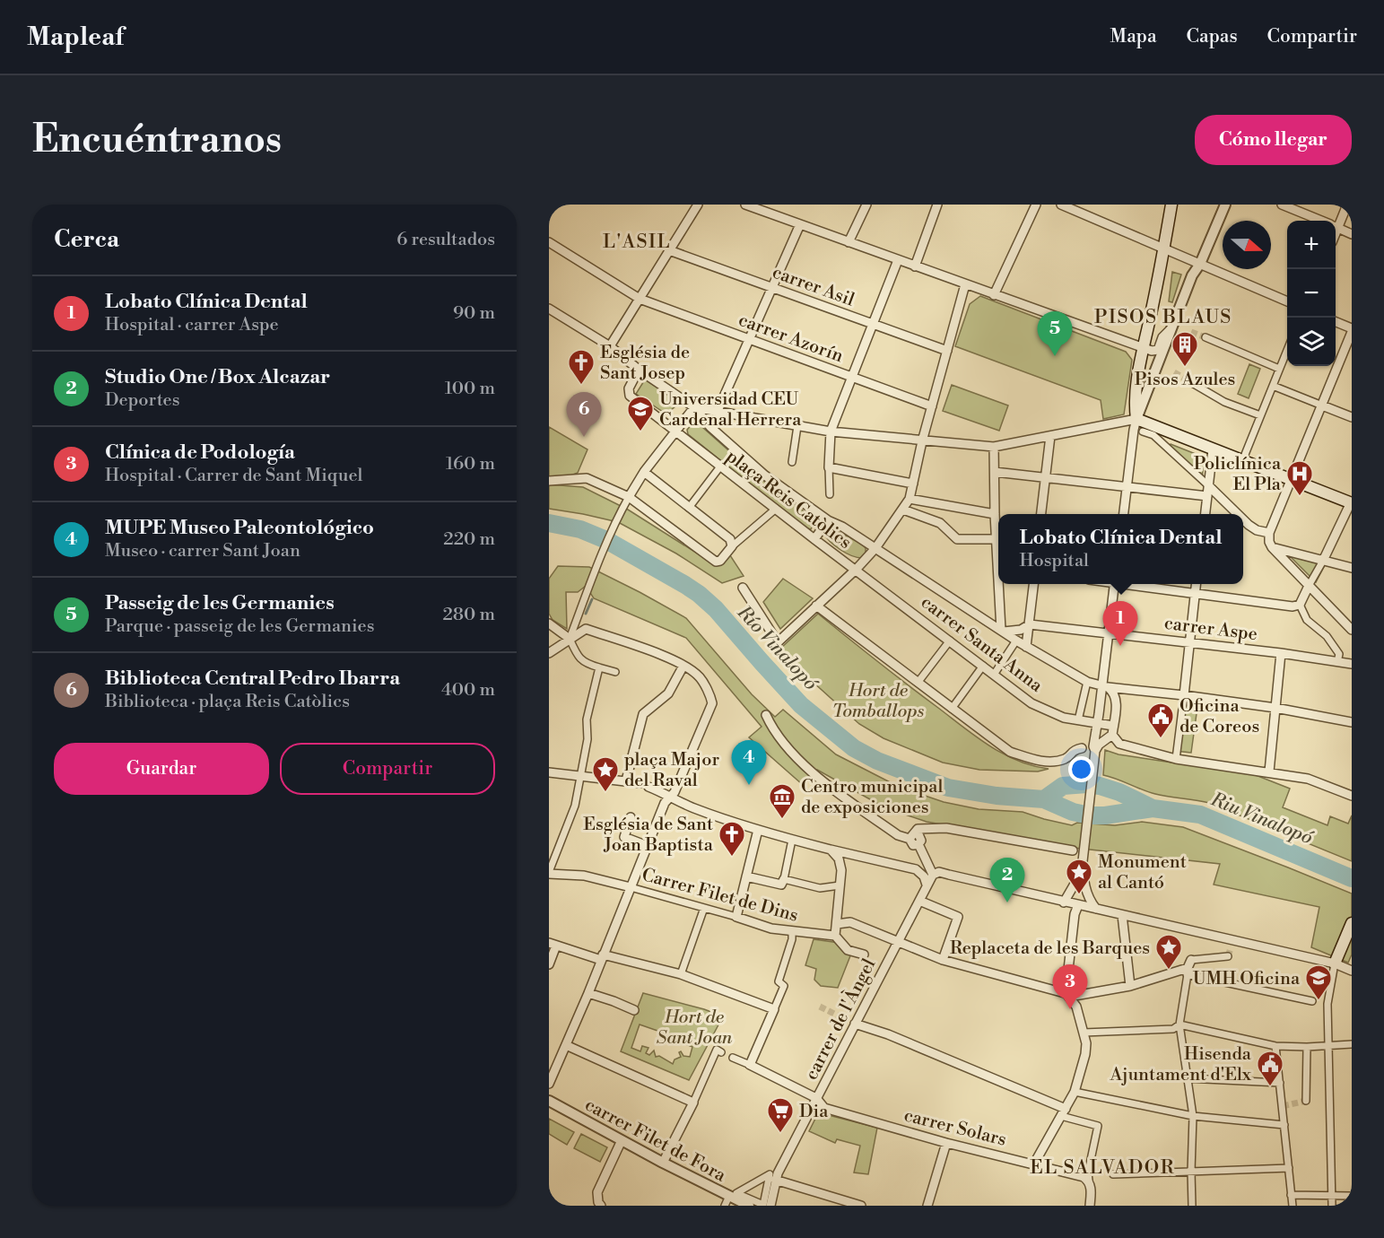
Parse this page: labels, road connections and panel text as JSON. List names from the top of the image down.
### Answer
{
  "streets": {
    "street": [
      "carrer Asil",
      "carrer Azorín",
      "plaça Reis Catòlics",
      "carrer Aspe",
      "carrer Santa Anna",
      "Carrer Filet de Dins",
      "carrer de l'Àngel",
      "carrer Solars",
      "carrer Filet de Fora"
    ]
  },
  "crossings": [
    ["plaça Reis Catòlics", "carrer Aspe"],
    ["plaça Reis Catòlics", "carrer Santa Anna"],
    ["carrer de l'Àngel", "carrer Solars"]
  ],
  "districts": ["L'ASIL", "PISOS BLAUS", "EL SALVADOR"],
  "water": ["Río Vinalopó", "Riu Vinalopó"],
  "parks": ["Hort de Tomballops", "Hort de Sant Joan"],
  "places": {
    "building": ["Pisos Azules"],
    "church": ["Església de Sant Josep", "Església de Sant Joan Baptista"],
    "school or university": ["Universidad CEU Cardenal Herrera", "UMH Oficina"],
    "hospital": ["Policlínica El Pla"],
    "public building": ["Oficina de Coreos", "Hisenda Ajuntament d'Elx"],
    "place": ["plaça Major del Raval", "Monument al Cantó", "Replaceta de les Barques"],
    "museum": ["Centro municipal de exposiciones"],
    "supermarket": ["Dia"]
  },
  "north": "right",
  "page": {
    "header": "Mapleaf",
    "nav": ["Mapa", "Capas", "Compartir"],
    "buttons": [
      "Cómo llegar",
      ["Guardar", "Compartir"]
    ],
    "title": "Encuéntranos",
    "heading": ["Cerca", "6 resultados"],
    "map_buttons": ["+", "−"],
    "list": [
      {
        "mark": "1",
        "name": "Lobato Clínica Dental",
        "note": "Hospital · carrer Aspe",
        "value": "90 m"
      },
      {
        "mark": "2",
        "name": "Studio One / Box Alcazar",
        "note": "Deportes",
        "value": "100 m"
      },
      {
        "mark": "3",
        "name": "Clínica de Podología",
        "note": "Hospital · Carrer de Sant Miquel",
        "value": "160 m"
      },
      {
        "mark": "4",
        "name": "MUPE Museo Paleontológico",
        "note": "Museo · carrer Sant Joan",
        "value": "220 m"
      },
      {
        "mark": "5",
        "name": "Passeig de les Germanies",
        "note": "Parque · passeig de les Germanies",
        "value": "280 m"
      },
      {
        "mark": "6",
        "name": "Biblioteca Central Pedro Ibarra",
        "note": "Biblioteca · plaça Reis Catòlics",
        "value": "400 m"
      }
    ],
    "pins": [
      "5",
      "6",
      "1",
      "4",
      "2",
      "3"
    ],
    "popup": ["Lobato Clínica Dental", "Hospital"]
  }
}
